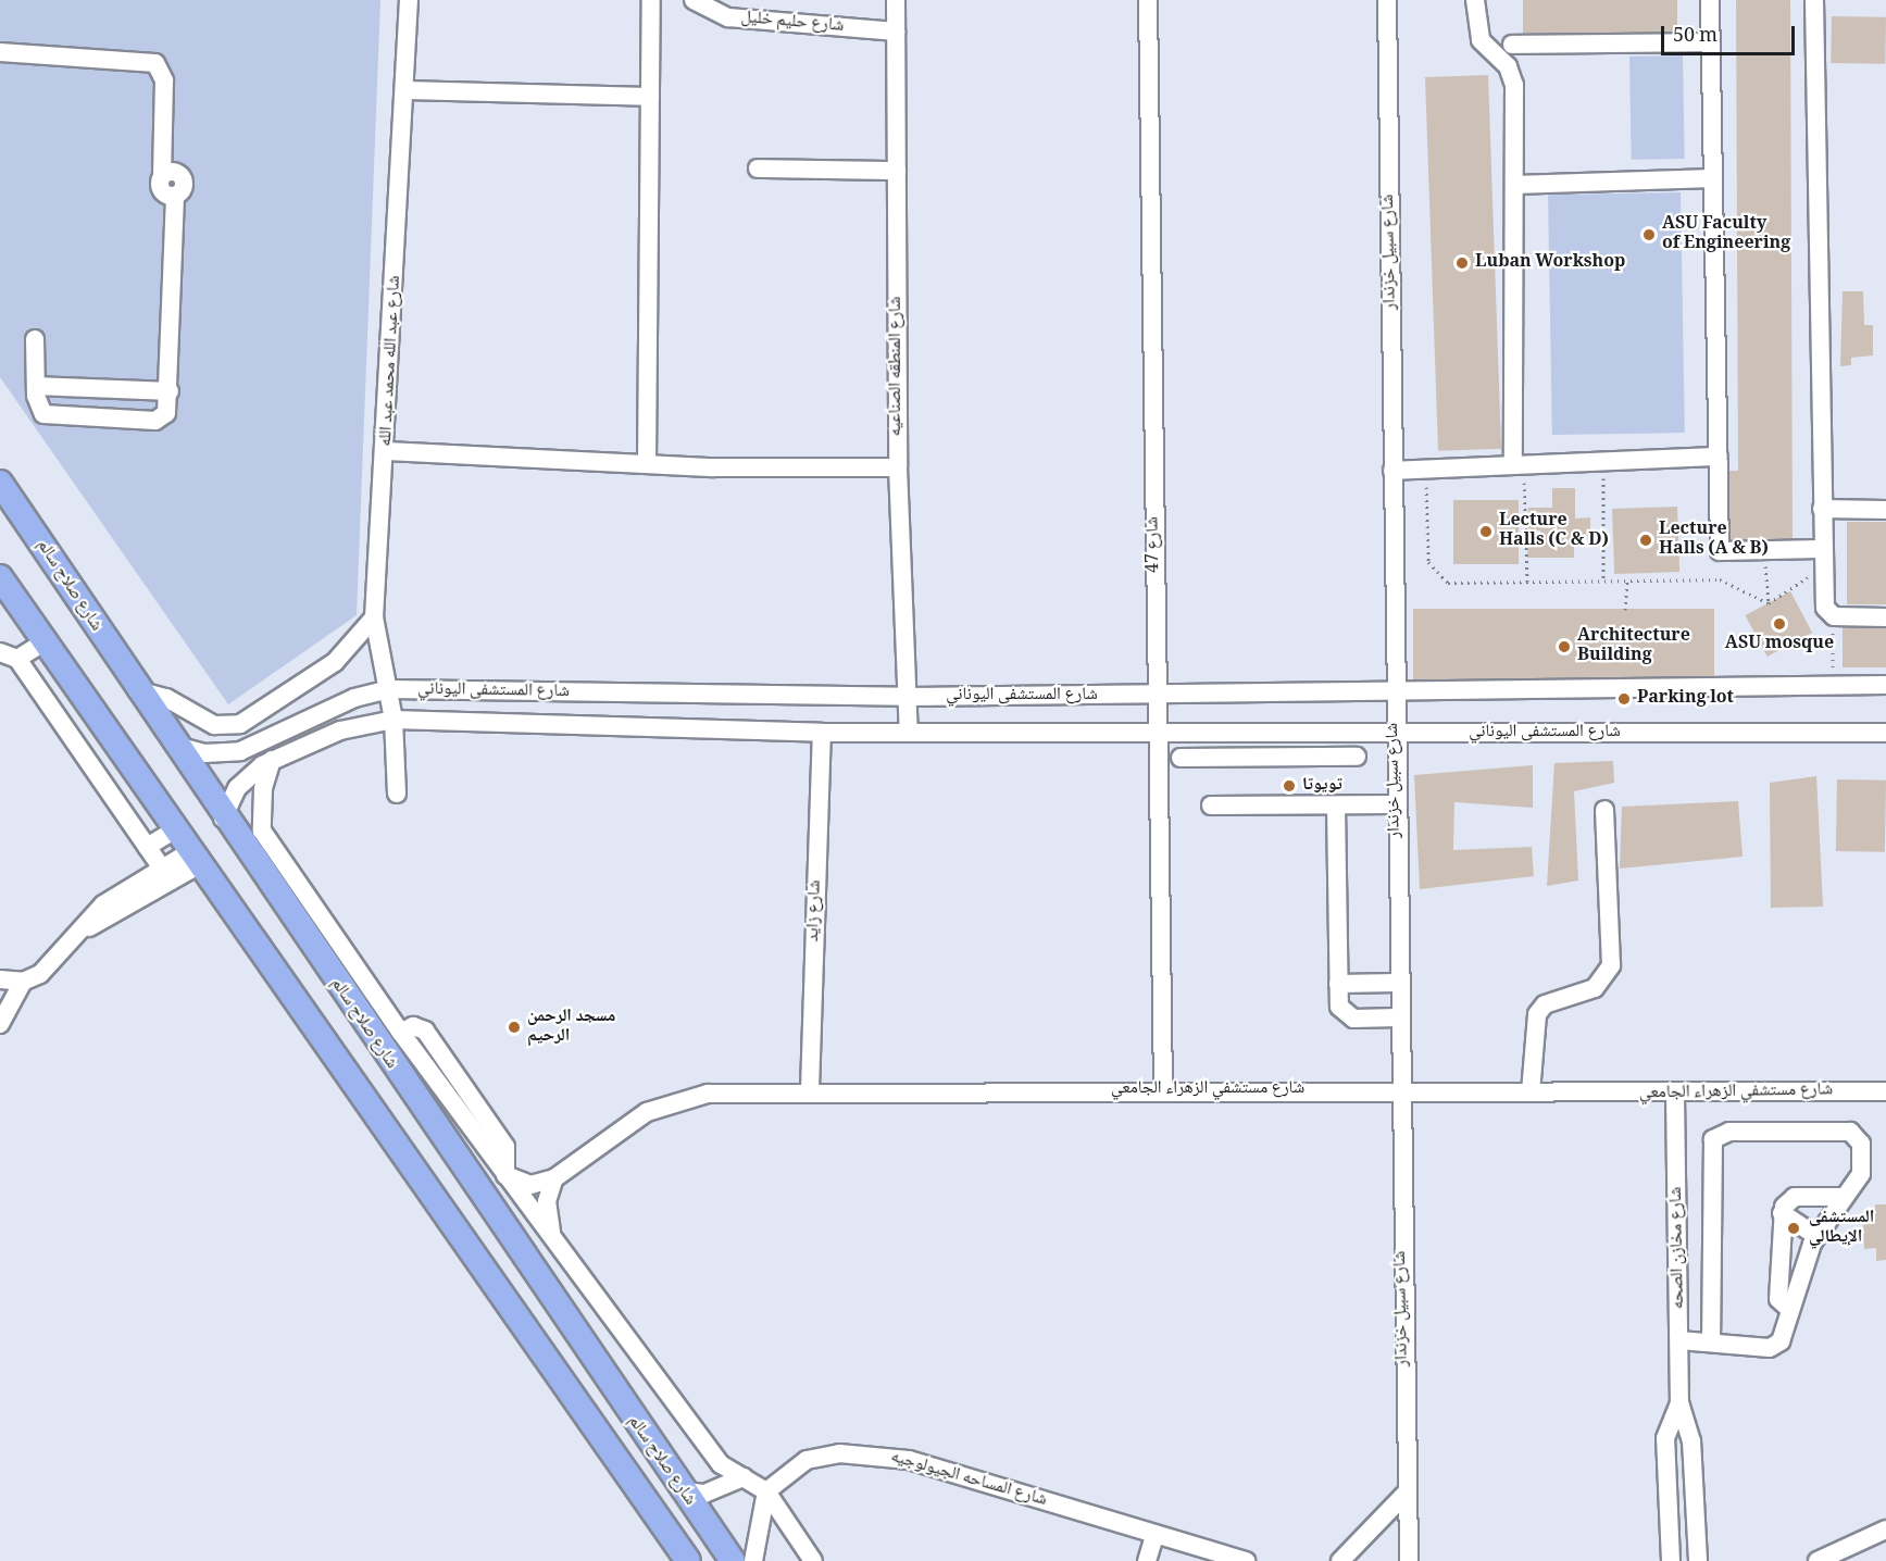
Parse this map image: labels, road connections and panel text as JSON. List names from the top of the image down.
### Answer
{
  "streets": {
    "highway": ["شارع صلاح سالم"],
    "street": [
      "شارع حليم خليل",
      "شارع سبيل خزندار",
      "شارع عبد الله محمد عبد الله",
      "شارع المنطقه الصناعيه",
      "شارع 47",
      "شارع المستشفى اليوناني",
      "شارع زايد",
      "شارع مستشفي الزهراء الجامعي",
      "شارع مخازن الصحه",
      "شارع المساحه الجيولوجيه"
    ]
  },
  "crossings": [
    ["شارع حليم خليل", "شارع المنطقه الصناعيه"],
    ["شارع سبيل خزندار", "شارع المستشفى اليوناني"],
    ["شارع سبيل خزندار", "شارع مستشفي الزهراء الجامعي"],
    ["شارع عبد الله محمد عبد الله", "شارع المستشفى اليوناني"],
    ["شارع المنطقه الصناعيه", "شارع المستشفى اليوناني"],
    ["شارع 47", "شارع المستشفى اليوناني"],
    ["شارع 47", "شارع مستشفي الزهراء الجامعي"],
    ["شارع صلاح سالم", "شارع المستشفى اليوناني"],
    ["شارع المستشفى اليوناني", "شارع زايد"],
    ["شارع زايد", "شارع مستشفي الزهراء الجامعي"],
    ["شارع مستشفي الزهراء الجامعي", "شارع مخازن الصحه"]
  ],
  "places": [
    "ASU Faculty of Engineering",
    "Luban Workshop",
    "Lecture Halls (C & D)",
    "Lecture Halls (A & B)",
    "ASU mosque",
    "Architecture Building",
    "Parking lot",
    "تويوتا",
    "مسجد الرحمن الرحيم",
    "المستشفى الإيطالي"
  ],
  "scale_bar": "50 m"
}
